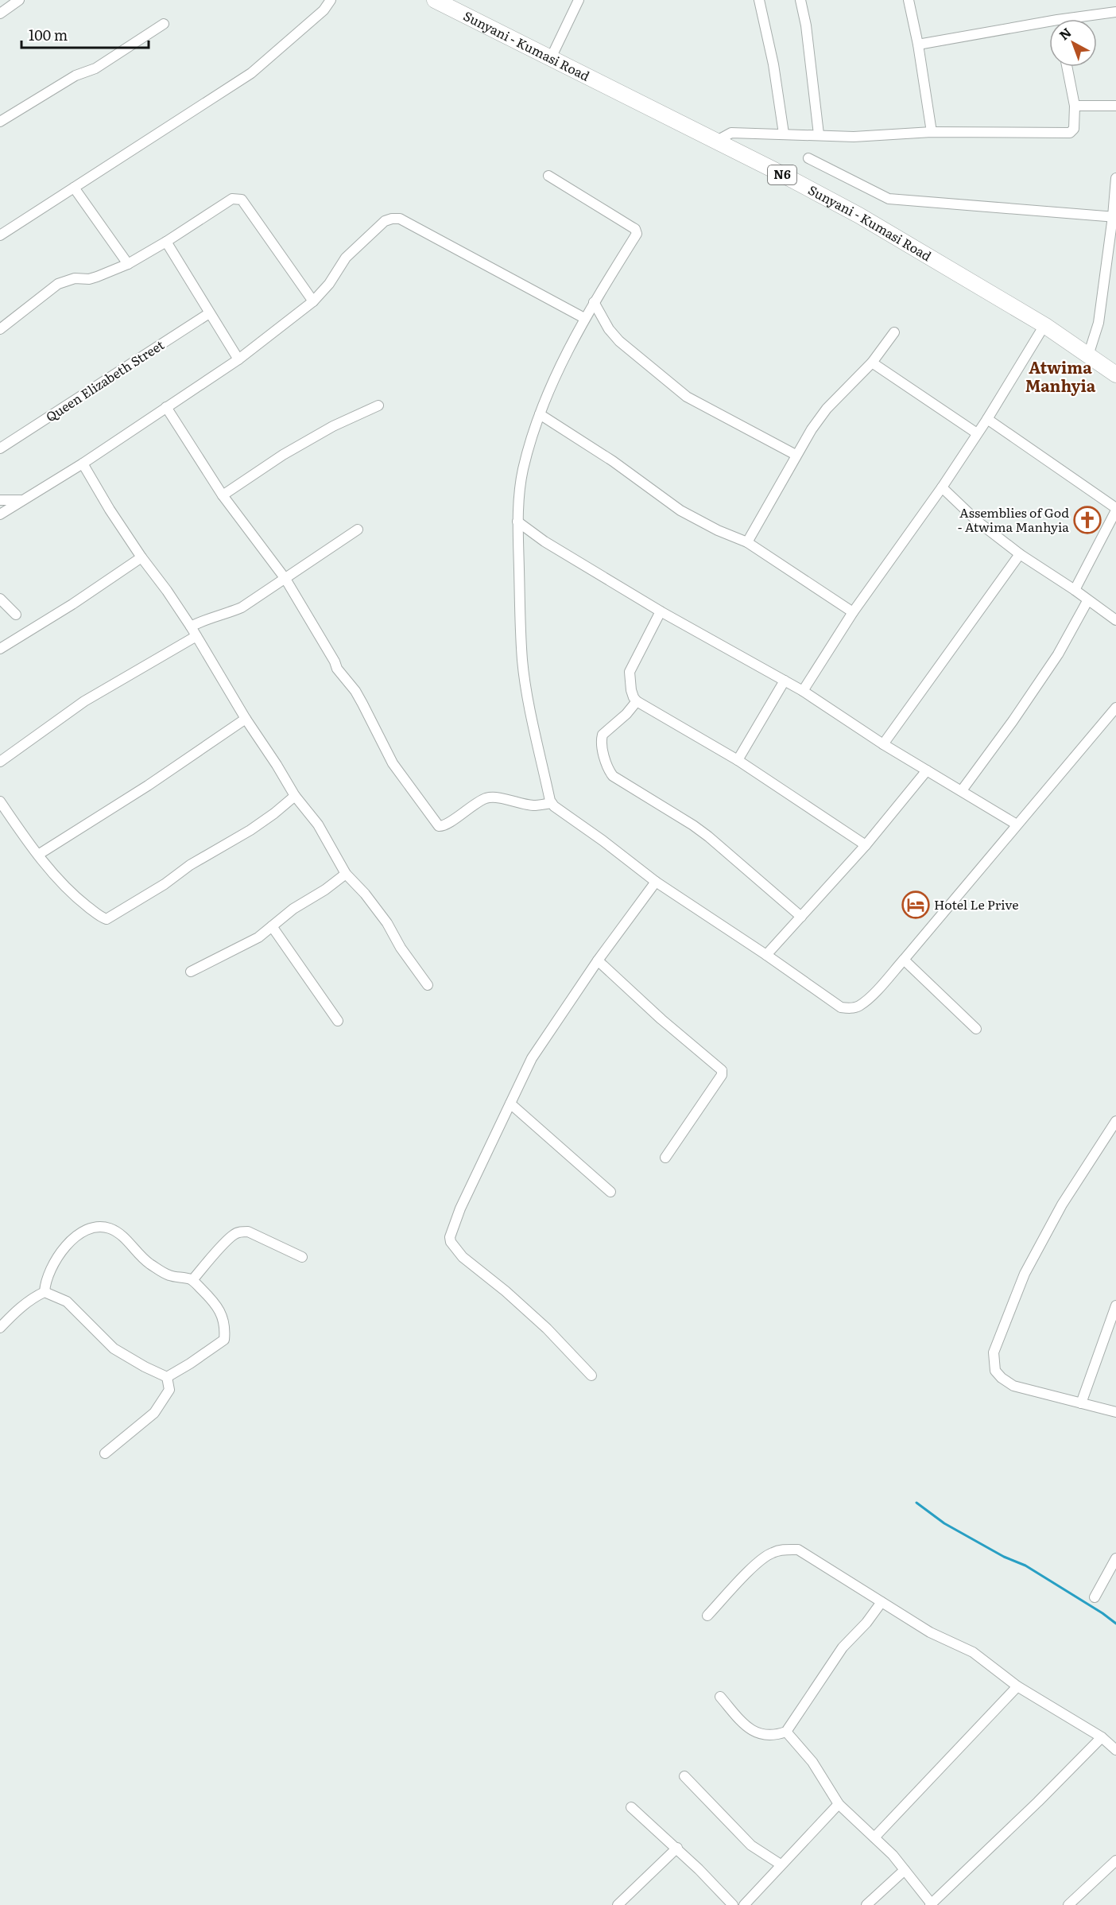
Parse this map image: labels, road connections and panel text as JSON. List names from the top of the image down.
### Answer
{
  "streets": {
    "main road": ["Sunyani - Kumasi Road", "N6"],
    "street": ["Queen Elizabeth Street"]
  },
  "districts": ["Atwima Manhyia"],
  "places": {
    "church": ["Assemblies of God - Atwima Manhyia"],
    "hotel": ["Hotel Le Prive"]
  },
  "scale_bar": "100 m",
  "north": "top left"
}
